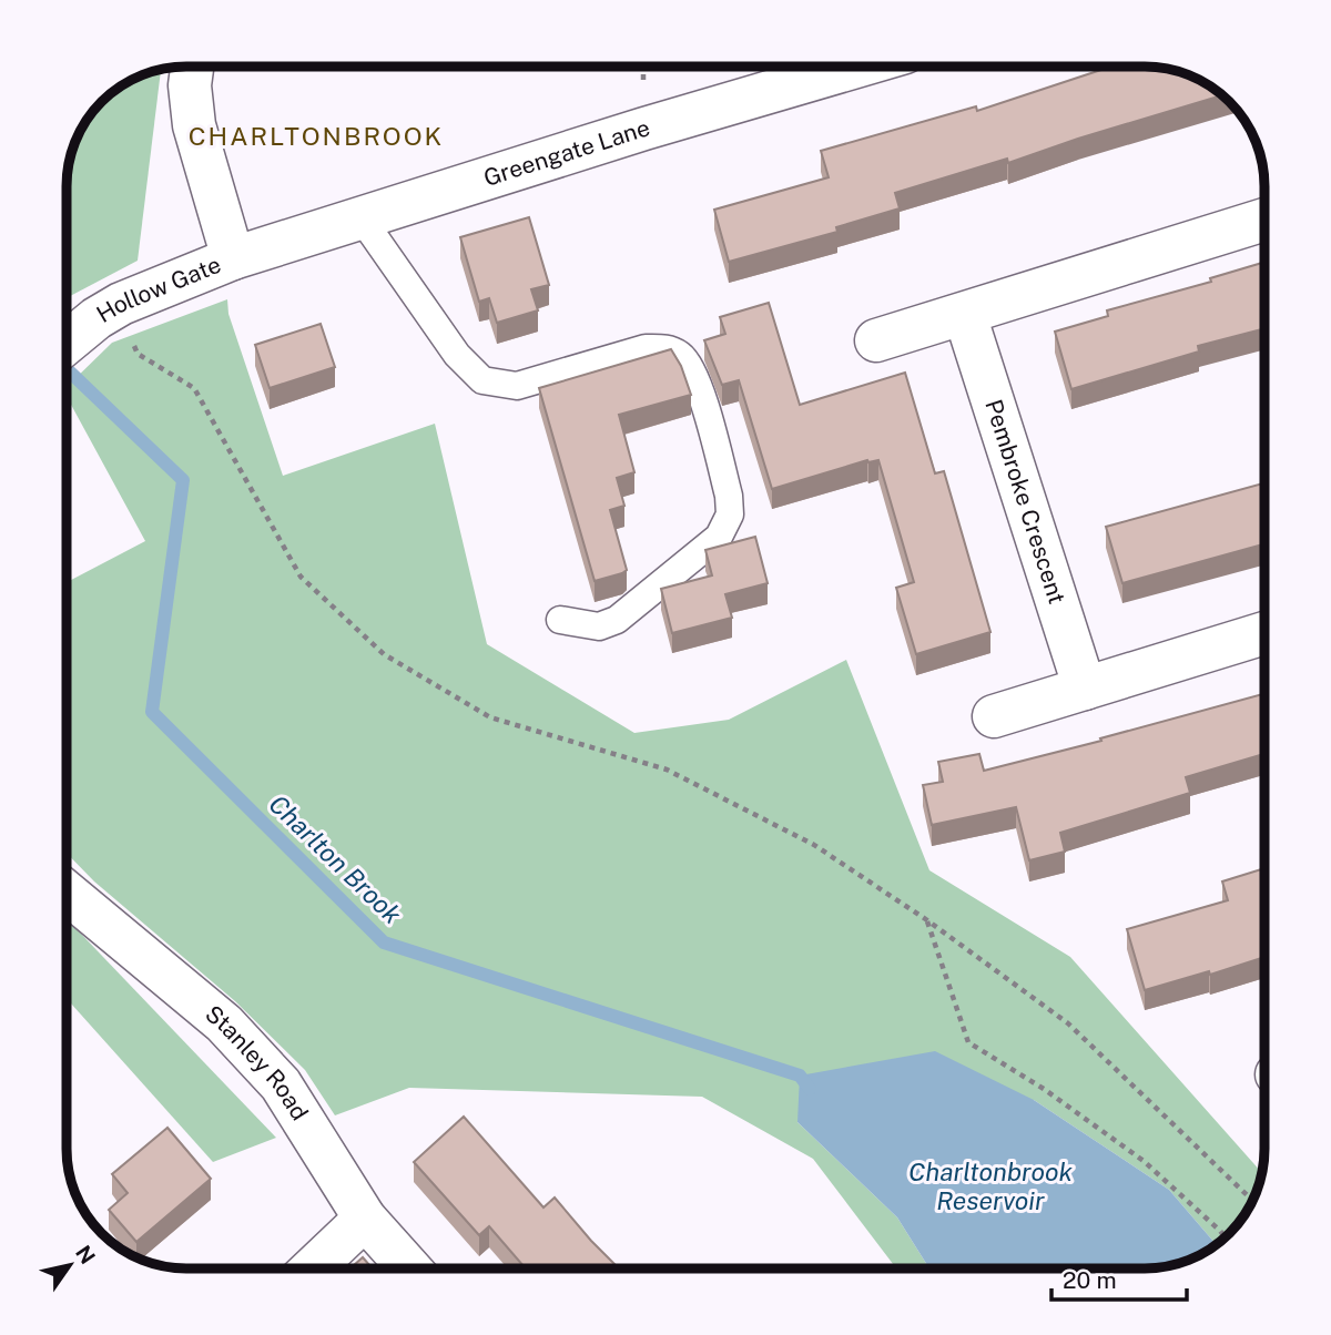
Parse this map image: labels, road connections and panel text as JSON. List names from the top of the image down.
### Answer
{
  "streets": {
    "street": [
      "Greengate Lane",
      "Hollow Gate",
      "Pembroke Crescent",
      "Stanley Road"
    ]
  },
  "crossings": [
    ["Greengate Lane", "Hollow Gate"]
  ],
  "districts": ["CHARLTONBROOK"],
  "water": ["Charlton Brook", "Charltonbrook Reservoir"],
  "scale_bar": "20 m",
  "north": "top right"
}
